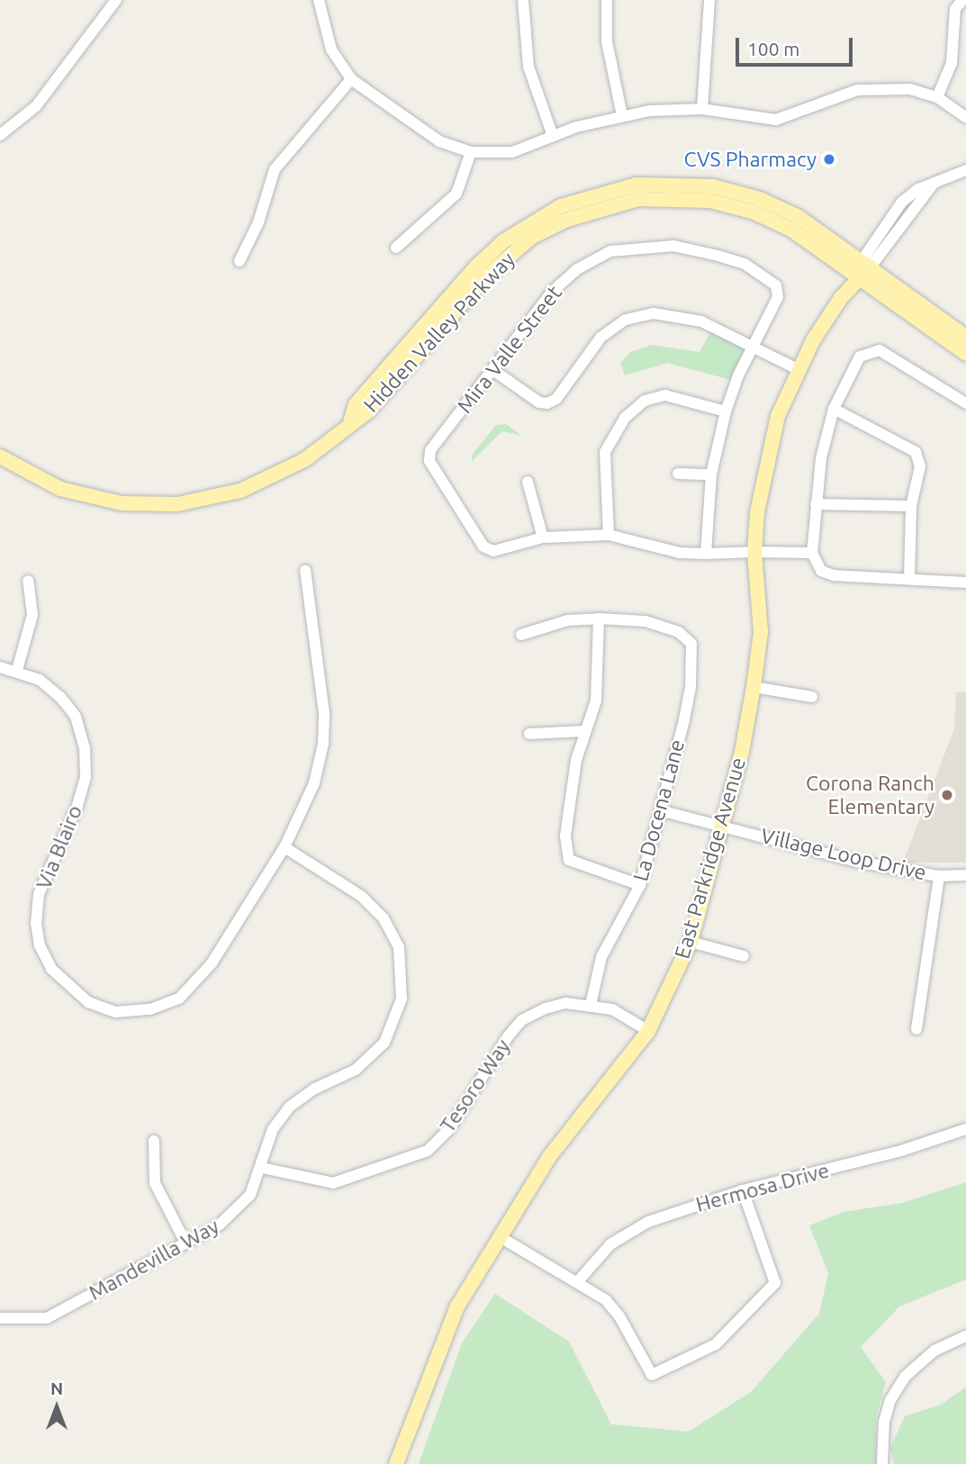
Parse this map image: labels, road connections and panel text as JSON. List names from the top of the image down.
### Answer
{
  "streets": {
    "main road": ["Hidden Valley Parkway", "East Parkridge Avenue"],
    "street": [
      "Mira Valle Street",
      "La Docena Lane",
      "Via Blairo",
      "Village Loop Drive",
      "Tesoro Way",
      "Hermosa Drive",
      "Mandevilla Way"
    ]
  },
  "crossings": [
    ["Hidden Valley Parkway", "East Parkridge Avenue"],
    ["La Docena Lane", "Village Loop Drive"],
    ["La Docena Lane", "Tesoro Way"],
    ["Via Blairo", "Mandevilla Way"],
    ["Village Loop Drive", "East Parkridge Avenue"],
    ["East Parkridge Avenue", "Tesoro Way"],
    ["Tesoro Way", "Mandevilla Way"]
  ],
  "places": ["CVS Pharmacy", "Corona Ranch Elementary"],
  "scale_bar": "100 m",
  "north": "top"
}
